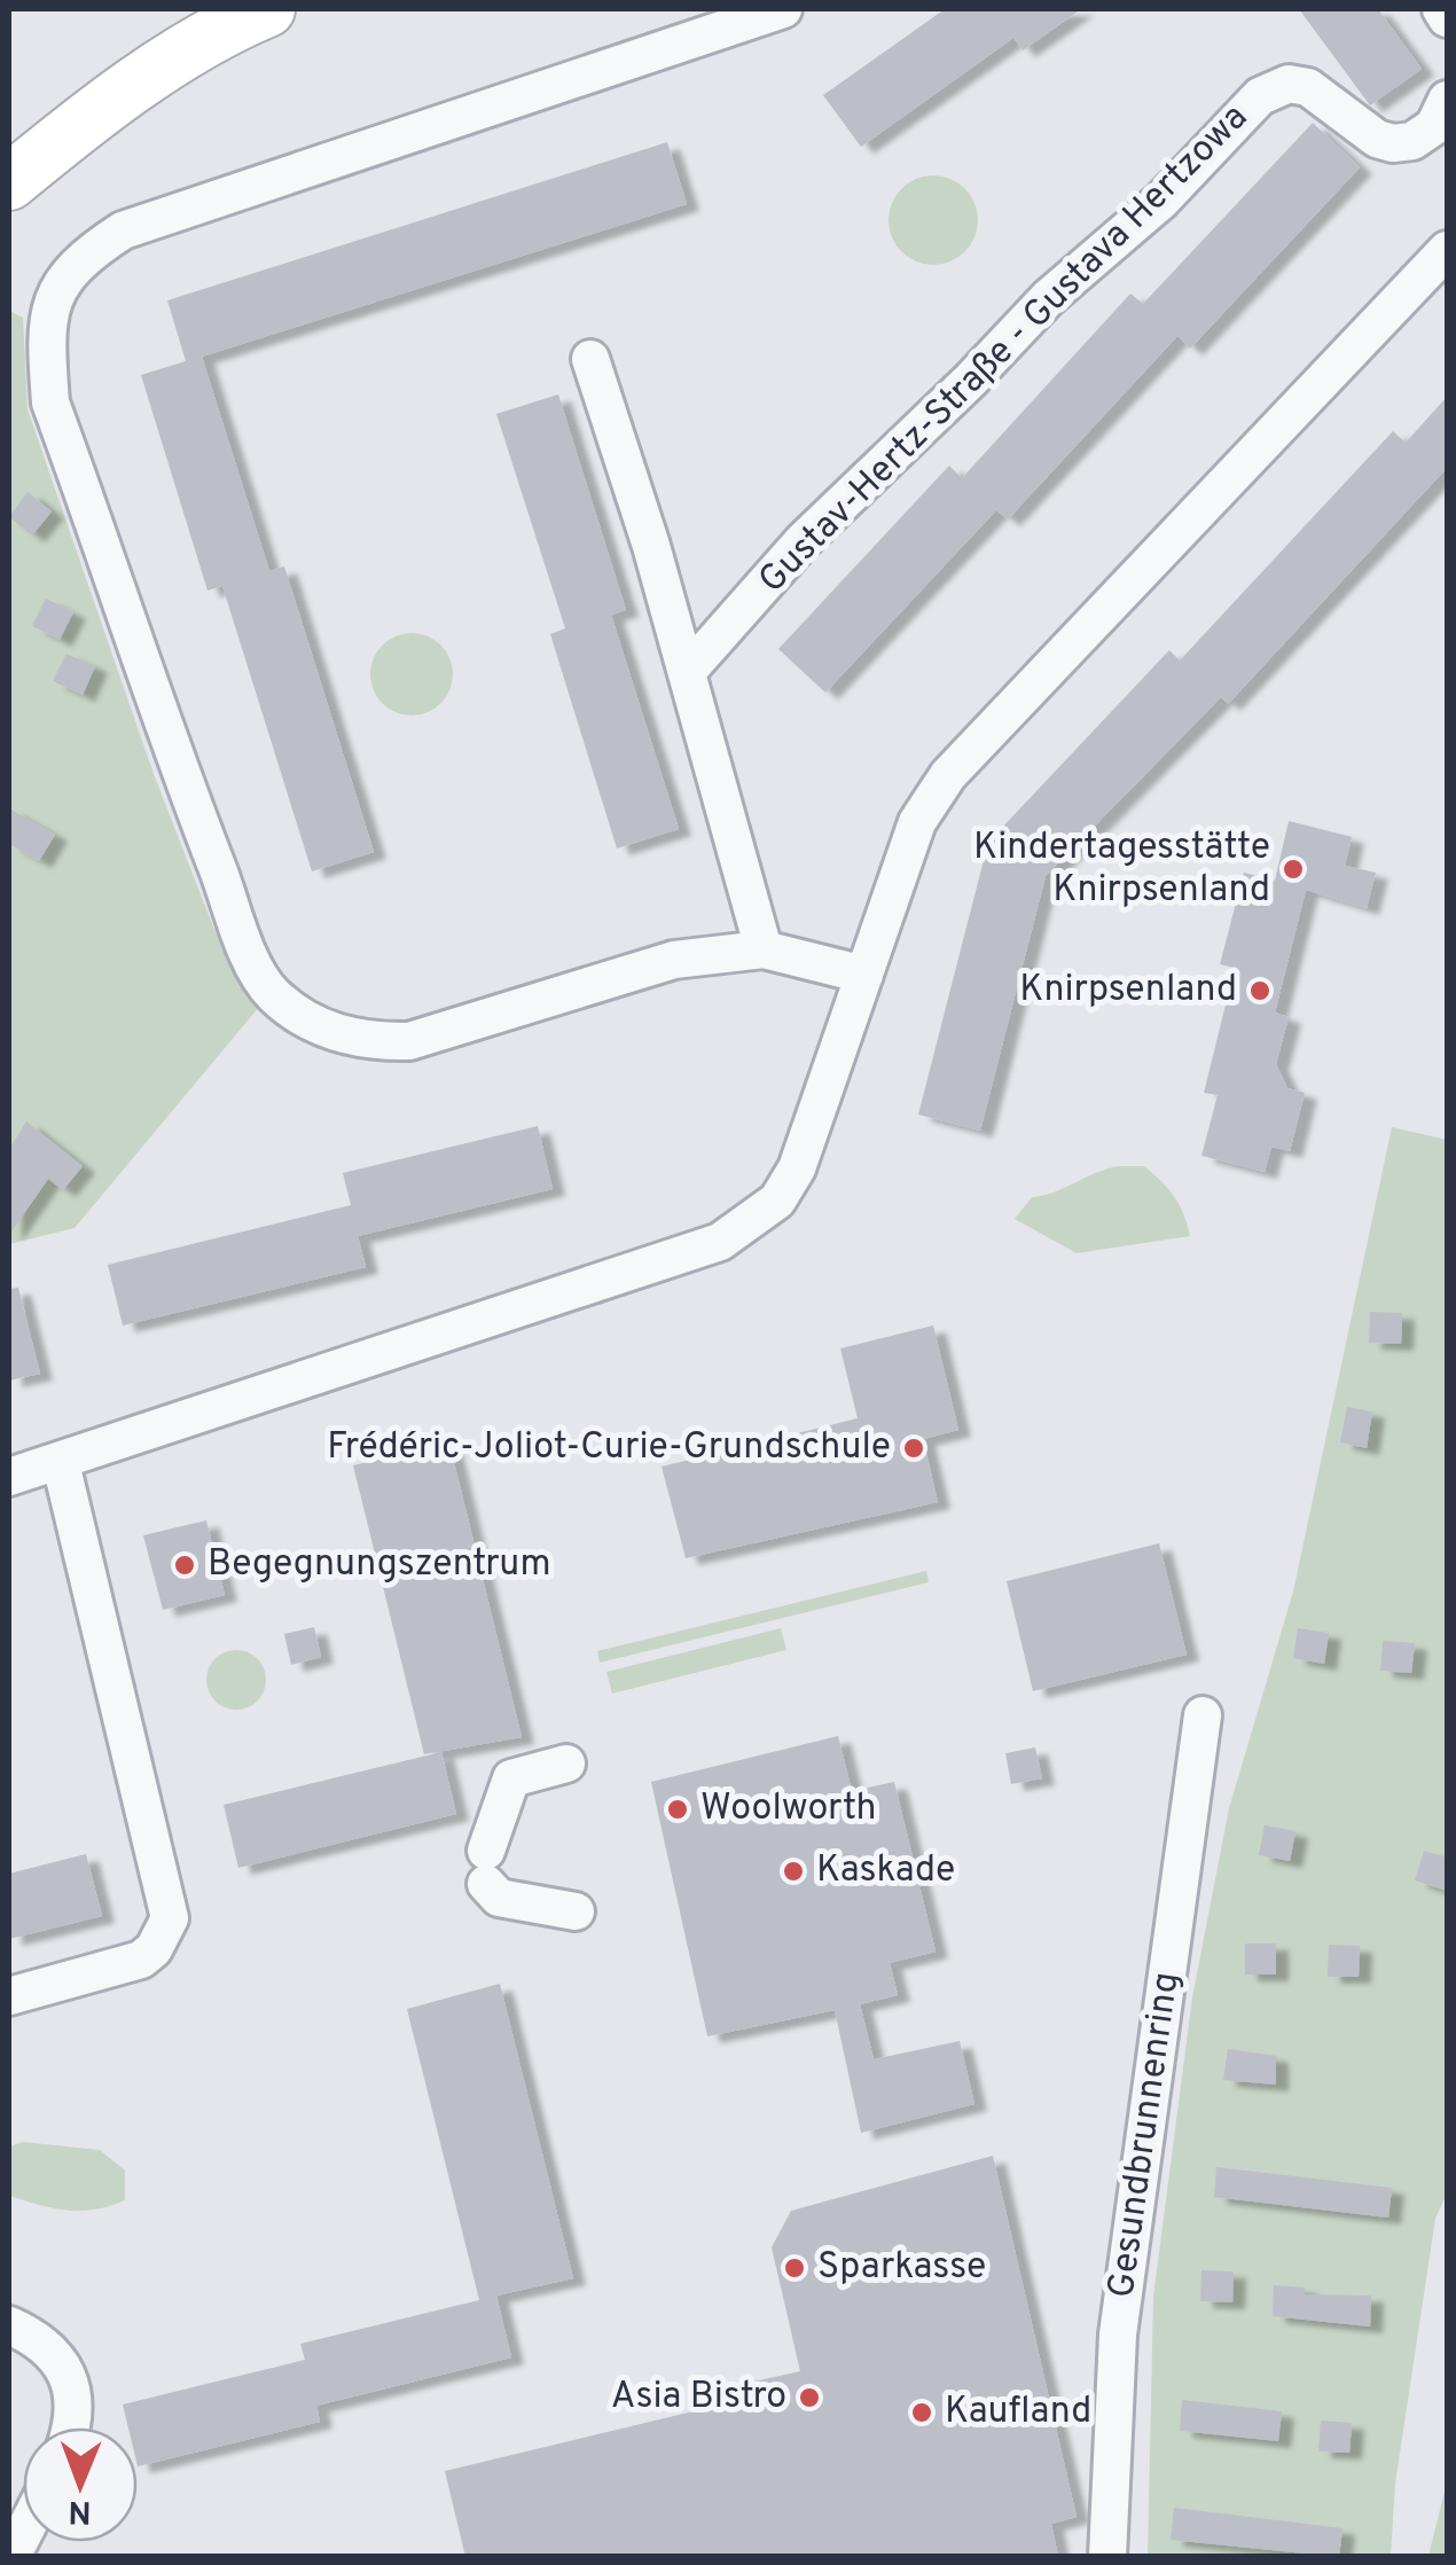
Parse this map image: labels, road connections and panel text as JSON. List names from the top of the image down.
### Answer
{
  "streets": {
    "street": ["Gustav-Hertz-Straße - Gustava Hertzowa", "Gesundbrunnenring"]
  },
  "places": [
    "Kindertagesstätte Knirpsenland",
    "Knirpsenland",
    "Frédéric-Joliot-Curie-Grundschule",
    "Begegnungszentrum",
    "Woolworth",
    "Kaskade",
    "Sparkasse",
    "Asia Bistro",
    "Kaufland"
  ],
  "north": "bottom"
}
